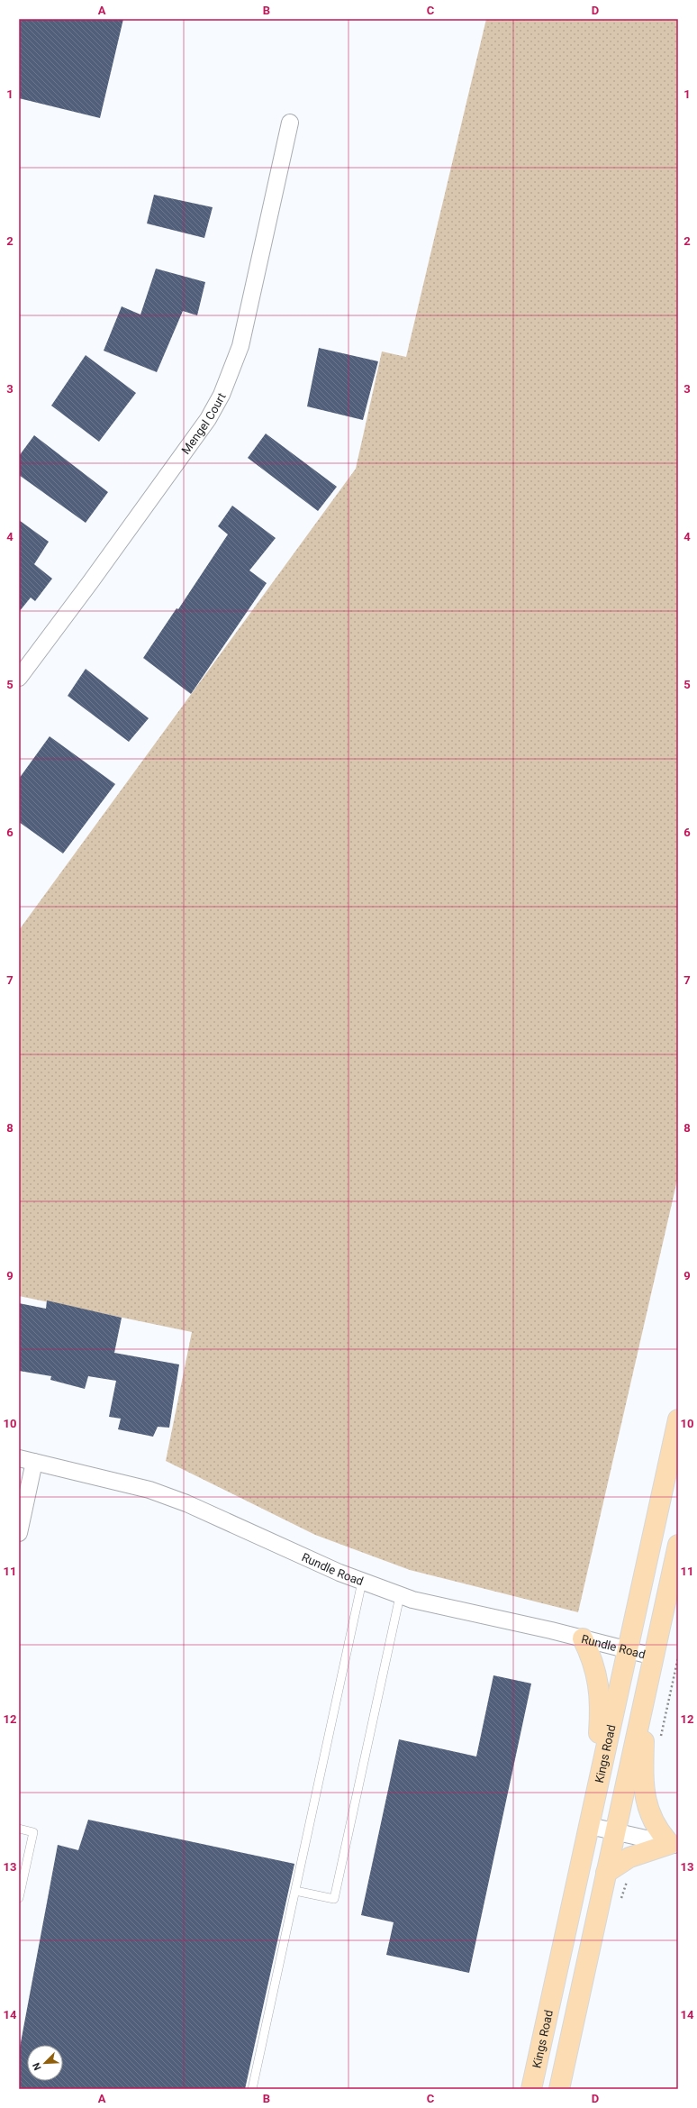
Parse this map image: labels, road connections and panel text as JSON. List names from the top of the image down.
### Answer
{
  "streets": {
    "main road": ["Kings Road"],
    "street": ["Mengel Court", "Rundle Road"]
  },
  "crossings": [
    ["Rundle Road", "Kings Road"]
  ],
  "north": "bottom left",
  "grid": {
    "columns": [
      "A",
      "B",
      "C",
      "D"
    ],
    "rows": [
      "1",
      "2",
      "3",
      "4",
      "5",
      "6",
      "7",
      "8",
      "9",
      "10",
      "11",
      "12",
      "13",
      "14"
    ]
  }
}
